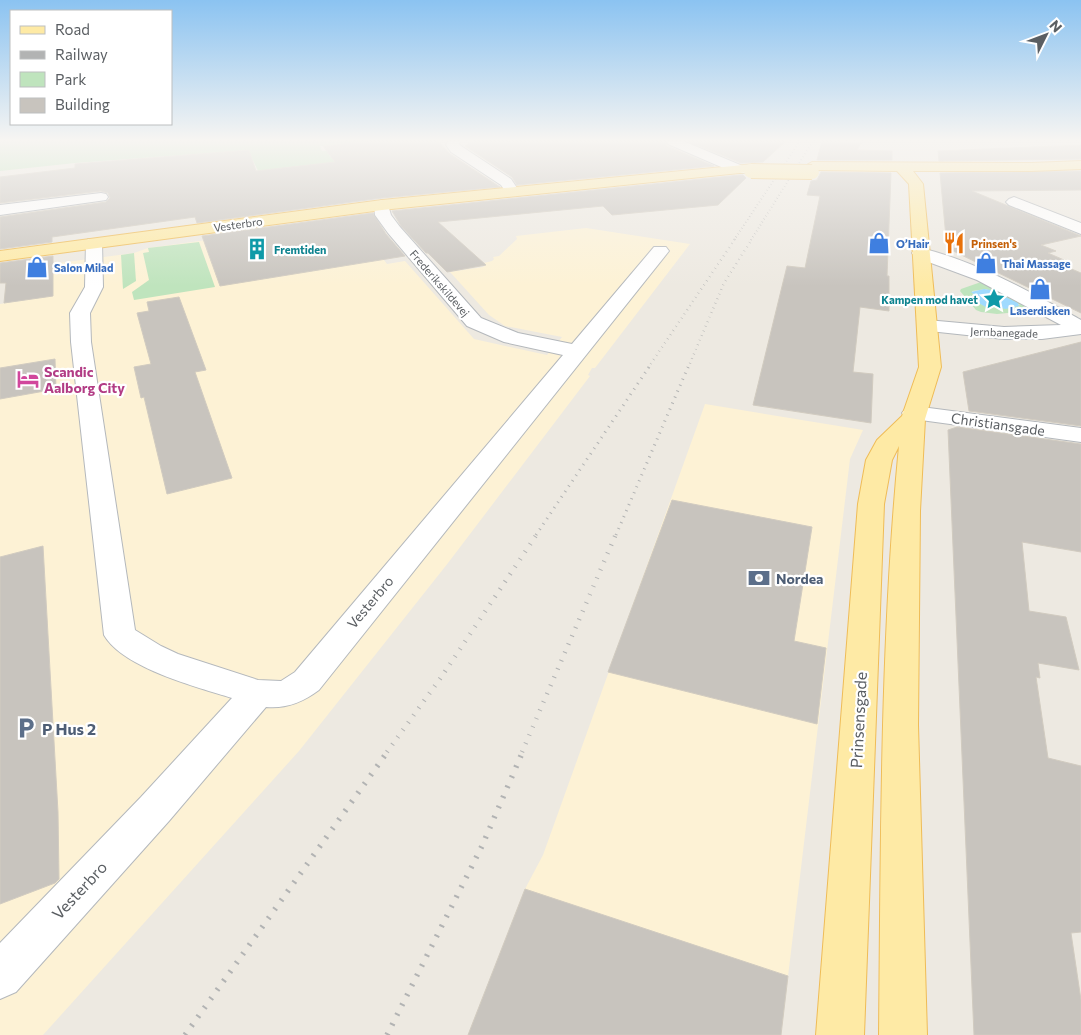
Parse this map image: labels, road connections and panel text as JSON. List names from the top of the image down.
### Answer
{
  "streets": {
    "main road": ["Vesterbro", "Prinsensgade"],
    "street": ["Frederikskildevej", "Jernbanegade", "Christiansgade"]
  },
  "crossings": [
    ["Vesterbro", "Frederikskildevej"],
    ["Jernbanegade", "Prinsensgade"],
    ["Christiansgade", "Prinsensgade"]
  ],
  "places": {
    "shop": [
      "O’Hair",
      "Thai Massage",
      "Salon Milad",
      "Laserdisken"
    ],
    "restaurant": ["Prinsen's"],
    "building": ["Fremtiden"],
    "place": ["Kampen mod havet"],
    "hotel": ["Scandic Aalborg City"],
    "bank": ["Nordea"],
    "parking": ["P Hus 2"]
  },
  "legend": [
    "Road",
    "Railway",
    "Park",
    "Building"
  ],
  "north": "top right"
}
